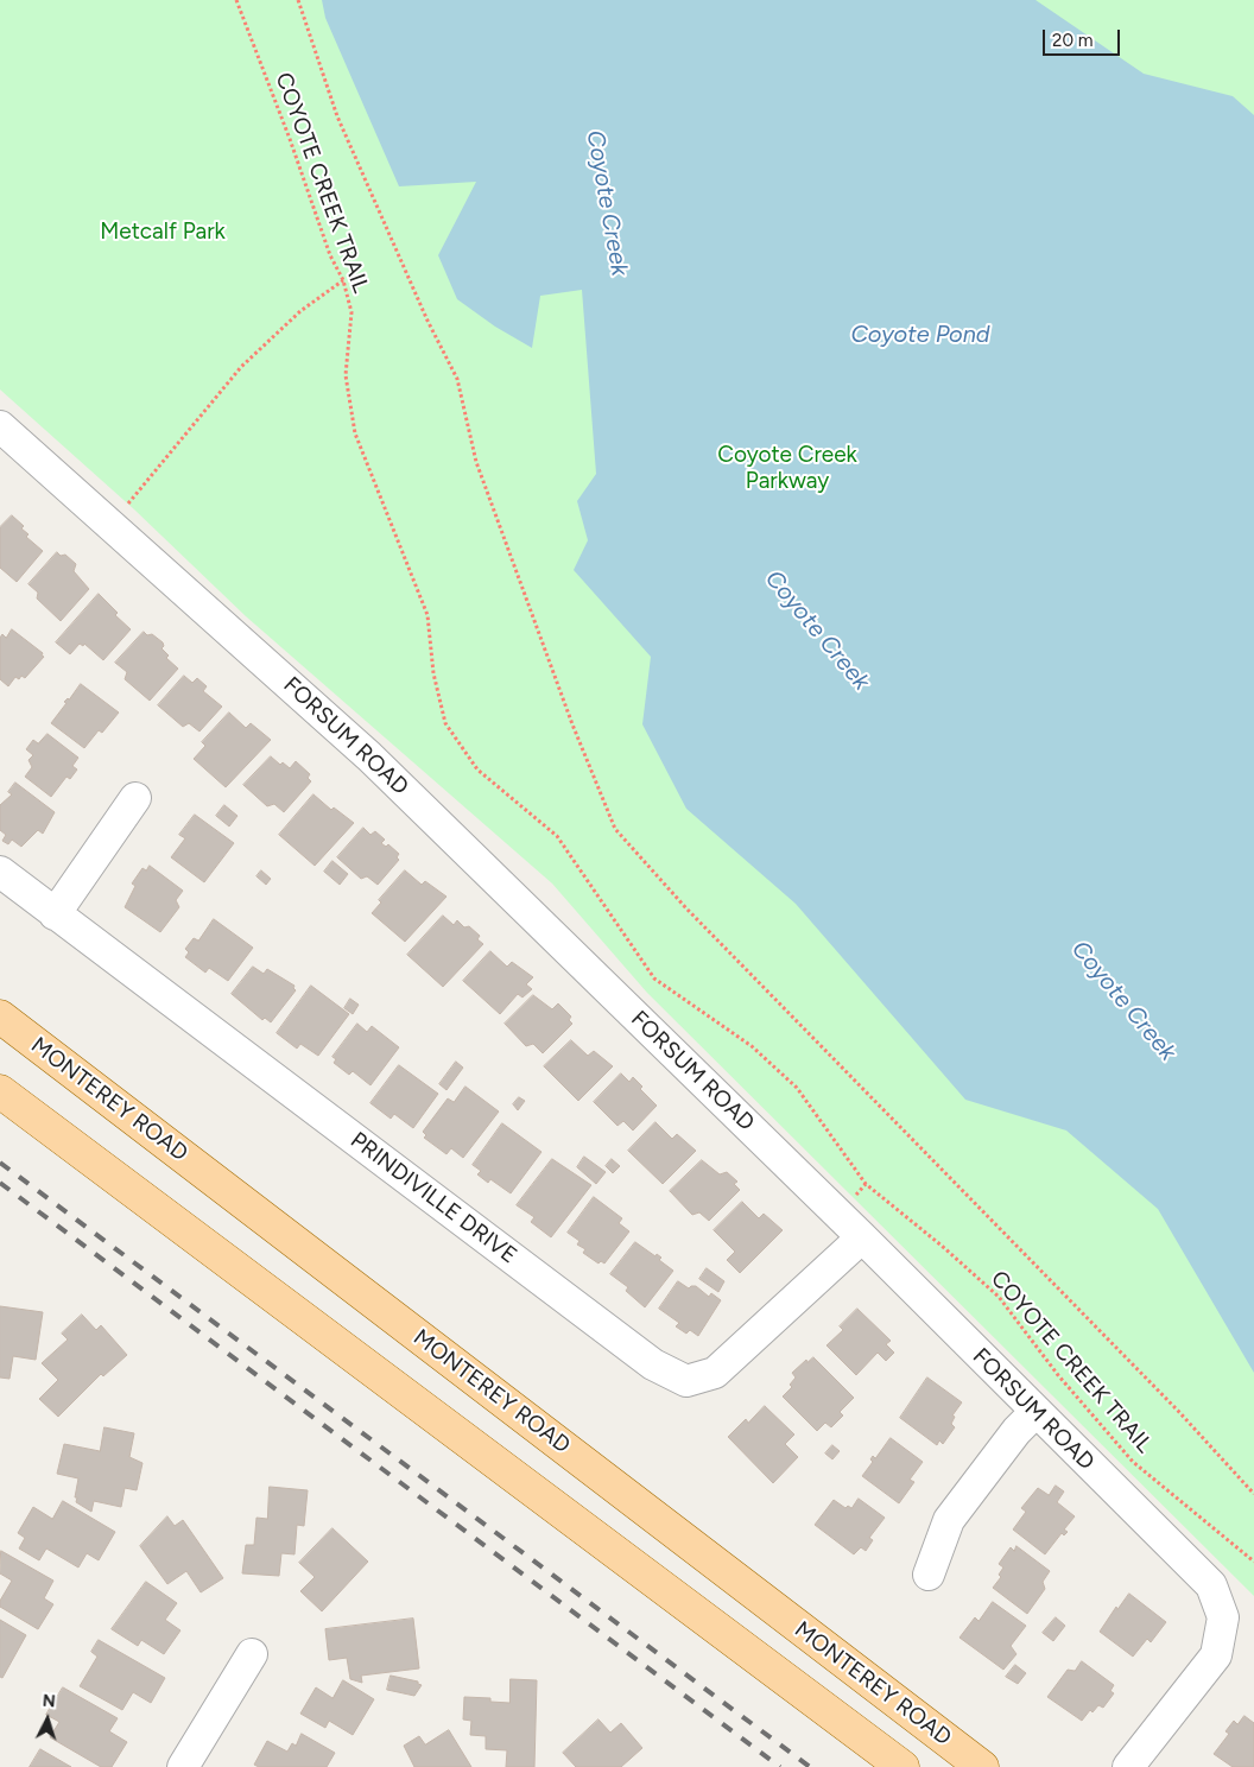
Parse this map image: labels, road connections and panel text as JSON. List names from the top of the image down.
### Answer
{
  "streets": {
    "main road": ["MONTEREY ROAD"],
    "street": ["FORSUM ROAD", "PRINDIVILLE DRIVE"],
    "path": ["COYOTE CREEK TRAIL"]
  },
  "crossings": [
    ["FORSUM ROAD", "PRINDIVILLE DRIVE"]
  ],
  "water": ["Coyote Creek", "Coyote Pond"],
  "parks": ["Metcalf Park", "Coyote Creek Parkway"],
  "scale_bar": "20 m",
  "north": "top"
}
